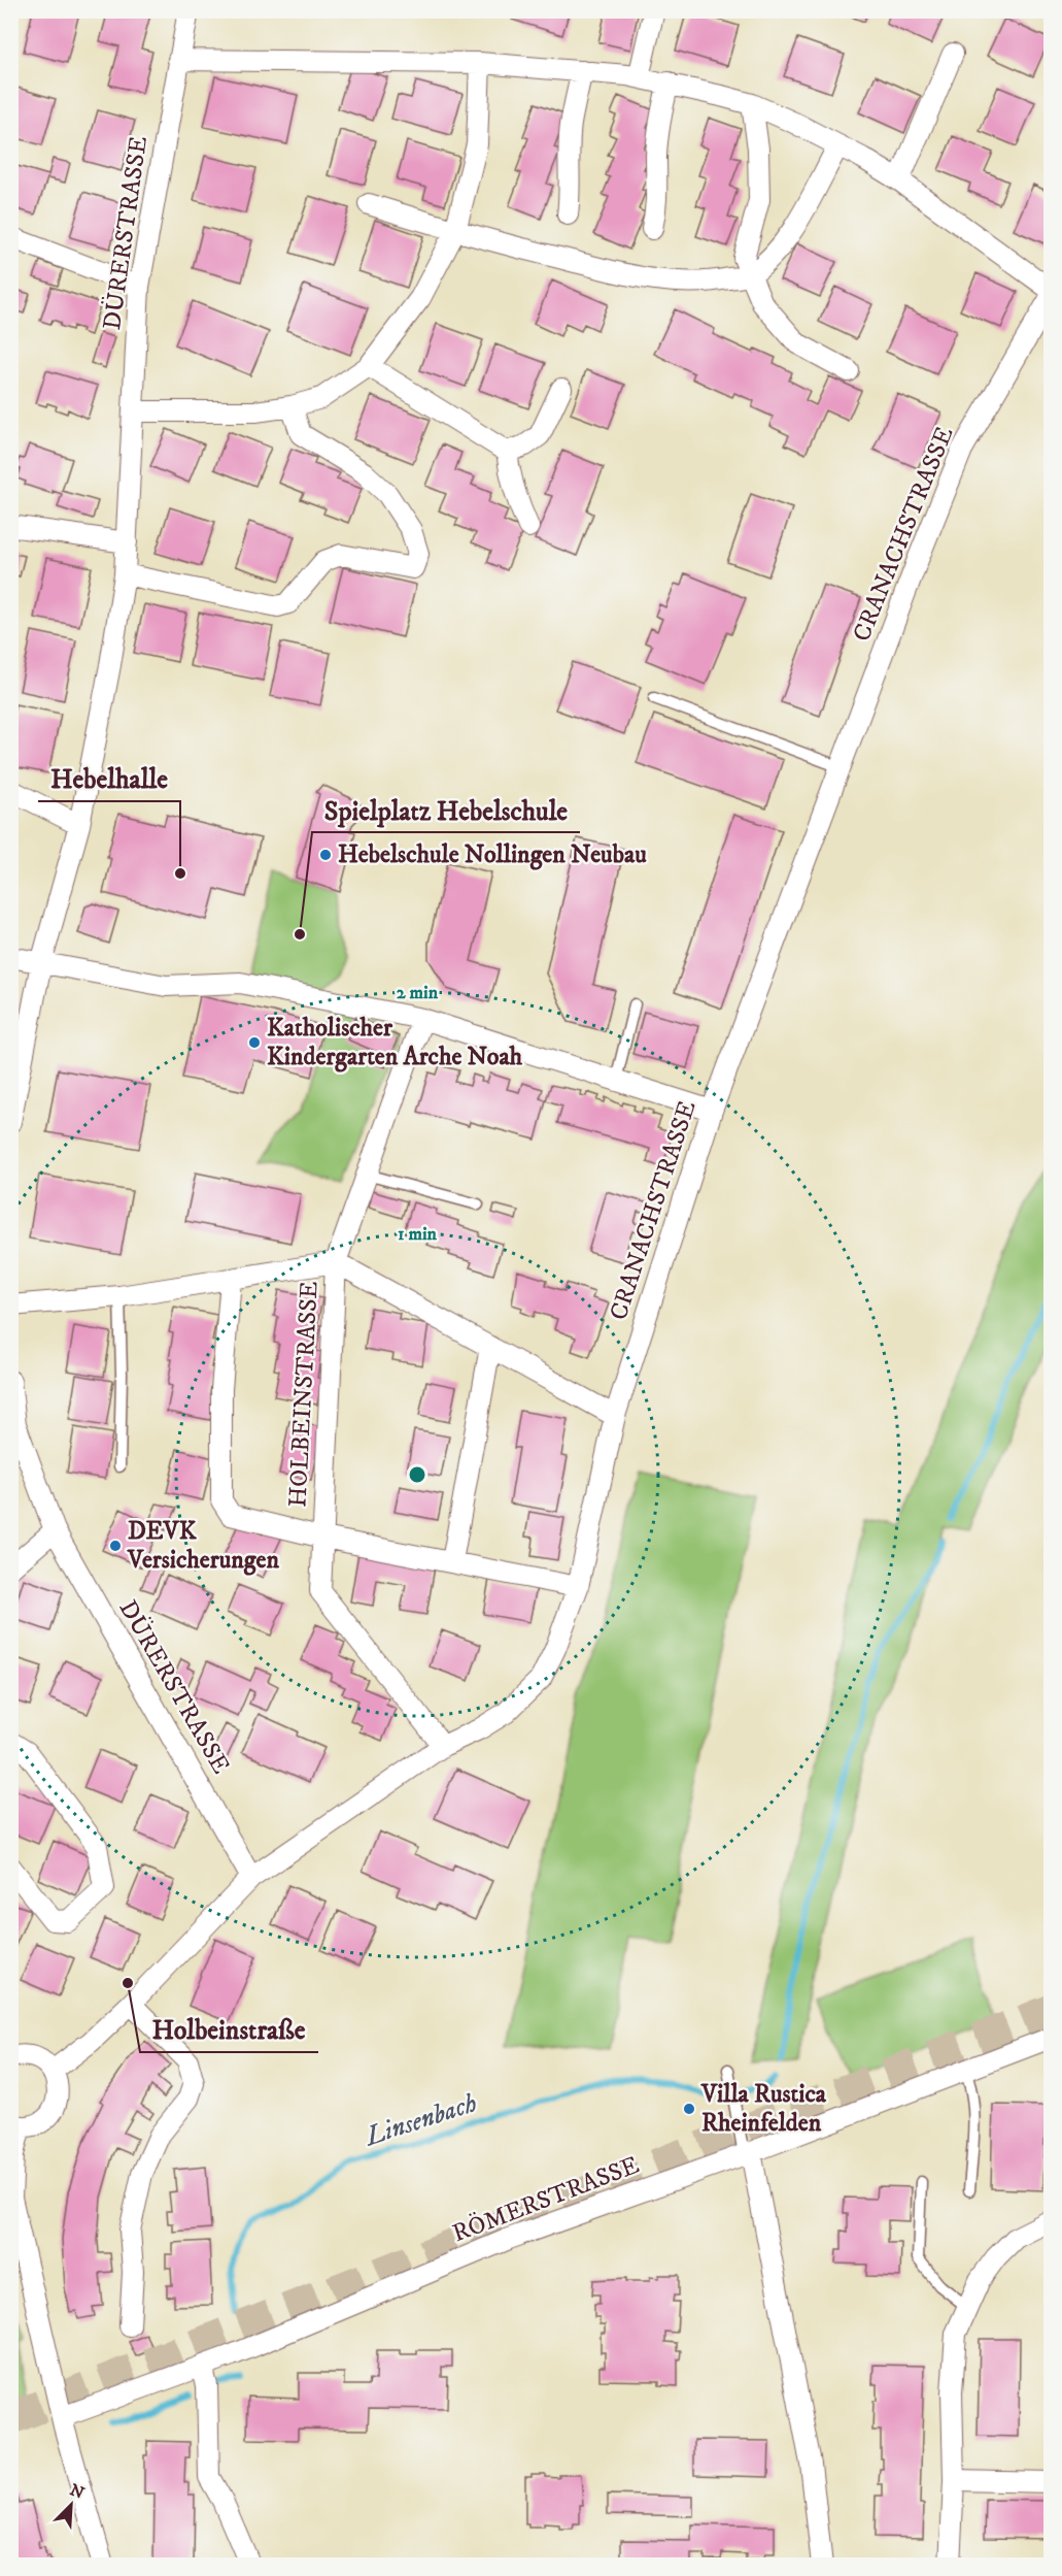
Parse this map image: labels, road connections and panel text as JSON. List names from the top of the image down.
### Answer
{
  "streets": {
    "street": [
      "DÜRERSTRASSE",
      "CRANACHSTRASSE",
      "HOLBEINSTRASSE",
      "RÖMERSTRASSE"
    ]
  },
  "crossings": [
    ["CRANACHSTRASSE", "HOLBEINSTRASSE"]
  ],
  "water": ["Linsenbach"],
  "places": [
    "Hebelschule Nollingen Neubau",
    "Hebelhalle",
    "Spielplatz Hebelschule",
    "Katholischer Kindergarten Arche Noah",
    "DEVK Versicherungen",
    "Holbeinstraße",
    "Villa Rustica Rheinfelden"
  ],
  "north": "top right",
  "rings": ["2 min", "1 min"]
}
